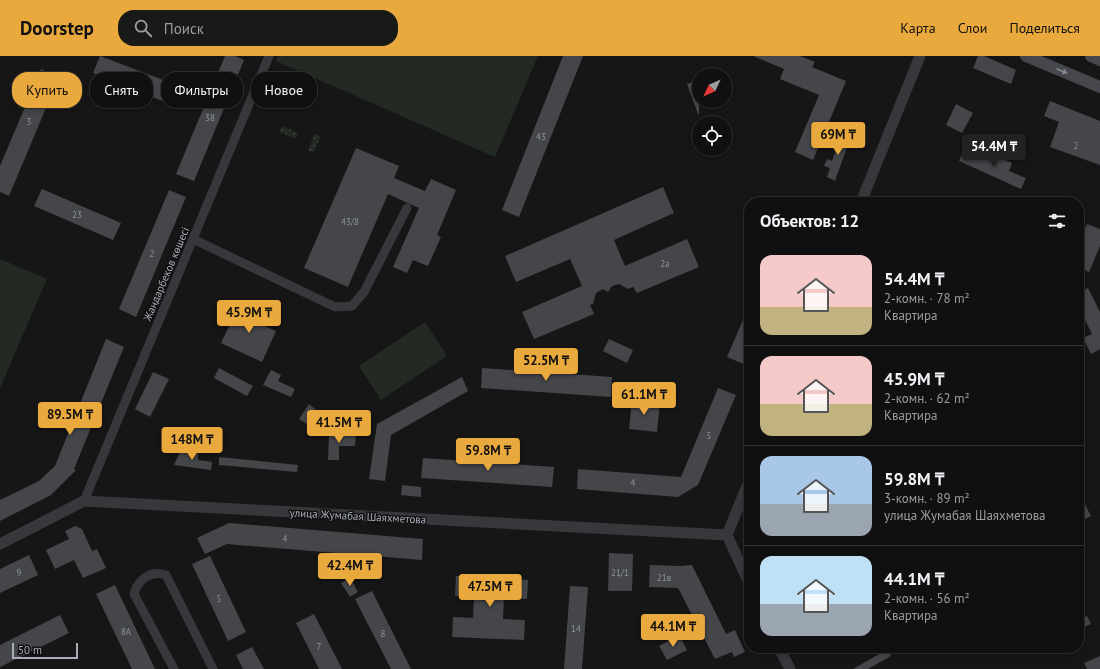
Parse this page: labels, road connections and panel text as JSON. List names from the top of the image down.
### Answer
{
  "streets": {
    "street": ["Жандарбеков көшесі", "улица Жумабая Шаяхметова"]
  },
  "crossings": [
    ["Жандарбеков көшесі", "улица Жумабая Шаяхметова"]
  ],
  "house_numbers": [
    "38",
    "3",
    "43",
    "2",
    "23",
    "43/8",
    "2",
    "2а",
    "5",
    "4",
    "4",
    "9",
    "21/1",
    "21в",
    "5",
    "14",
    "8А",
    "8",
    "7"
  ],
  "scale_bar": "50 m",
  "north": "bottom left",
  "page": {
    "header": "Doorstep",
    "search": "Поиск",
    "nav": ["Карта", "Слои", "Поделиться"],
    "chip": [
      "Купить",
      "Снять",
      "Фильтры",
      "Новое"
    ],
    "price": [
      "69M ₸",
      "54.4M ₸",
      "45.9M ₸",
      "52.5M ₸",
      "61.1M ₸",
      "89.5M ₸",
      "41.5M ₸",
      "148M ₸",
      "59.8M ₸",
      "42.4M ₸",
      "47.5M ₸",
      "44.1M ₸"
    ],
    "heading": "Объектов: 12",
    "list": [
      {
        "name": "54.4M ₸",
        "note": "2-комн. · 78 m² · Квартира"
      },
      {
        "name": "45.9M ₸",
        "note": "2-комн. · 62 m² · Квартира"
      },
      {
        "name": "59.8M ₸",
        "note": "3-комн. · 89 m² · улица Жумабая Шаяхметова"
      },
      {
        "name": "44.1M ₸",
        "note": "2-комн. · 56 m² · Квартира"
      }
    ],
    "scale": "50 m"
  }
}
